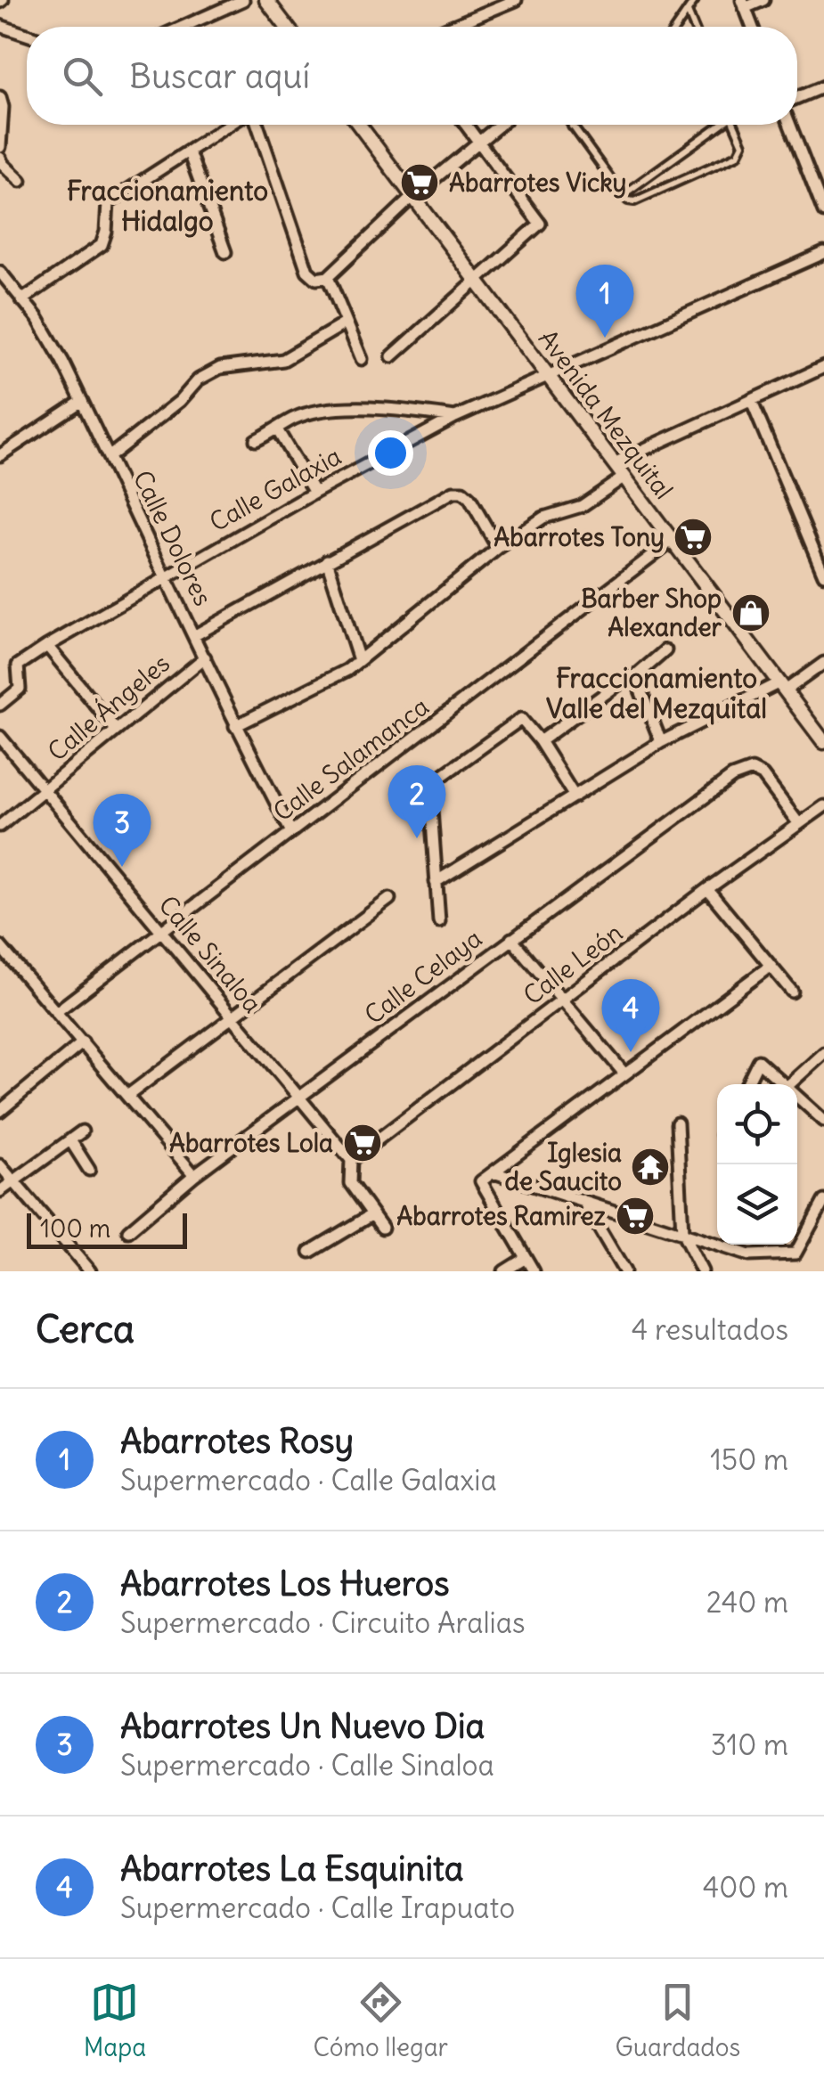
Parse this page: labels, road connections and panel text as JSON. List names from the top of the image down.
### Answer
{
  "streets": {
    "street": [
      "Avenida Mezquital",
      "Calle Galaxia",
      "Calle Dolores",
      "Calle Ángeles",
      "Calle Salamanca",
      "Calle Sinaloa",
      "Calle León",
      "Calle Celaya"
    ]
  },
  "crossings": [
    ["Avenida Mezquital", "Calle Galaxia"],
    ["Avenida Mezquital", "Calle Salamanca"],
    ["Calle Galaxia", "Calle Dolores"],
    ["Calle Dolores", "Calle Ángeles"],
    ["Calle Dolores", "Calle Salamanca"],
    ["Calle Ángeles", "Calle Sinaloa"],
    ["Calle Salamanca", "Calle Sinaloa"],
    ["Calle Sinaloa", "Calle León"],
    ["Calle Sinaloa", "Calle Celaya"],
    ["Calle León", "Calle Celaya"]
  ],
  "districts": ["Fraccionamiento Hidalgo", "Fraccionamiento Valle del Mezquital"],
  "places": {
    "supermarket": [
      "Abarrotes Vicky",
      "Abarrotes Tony",
      "Abarrotes Lola",
      "Abarrotes Ramirez"
    ],
    "shop": ["Barber Shop Alexander"],
    "temple": ["Iglesia de Saucito"]
  },
  "scale_bar": "100 m",
  "page": {
    "search": "Buscar aquí",
    "pins": [
      "1",
      "2",
      "3",
      "4"
    ],
    "scale": "100 m",
    "heading": ["Cerca", "4 resultados"],
    "list": [
      {
        "mark": "1",
        "name": "Abarrotes Rosy",
        "note": "Supermercado · Calle Galaxia",
        "value": "150 m"
      },
      {
        "mark": "2",
        "name": "Abarrotes Los Hueros",
        "note": "Supermercado · Circuito Aralias",
        "value": "240 m"
      },
      {
        "mark": "3",
        "name": "Abarrotes Un Nuevo Dia",
        "note": "Supermercado · Calle Sinaloa",
        "value": "310 m"
      },
      {
        "mark": "4",
        "name": "Abarrotes La Esquinita",
        "note": "Supermercado · Calle Irapuato",
        "value": "400 m"
      }
    ],
    "nav": ["Mapa", "Cómo llegar", "Guardados"]
  }
}
